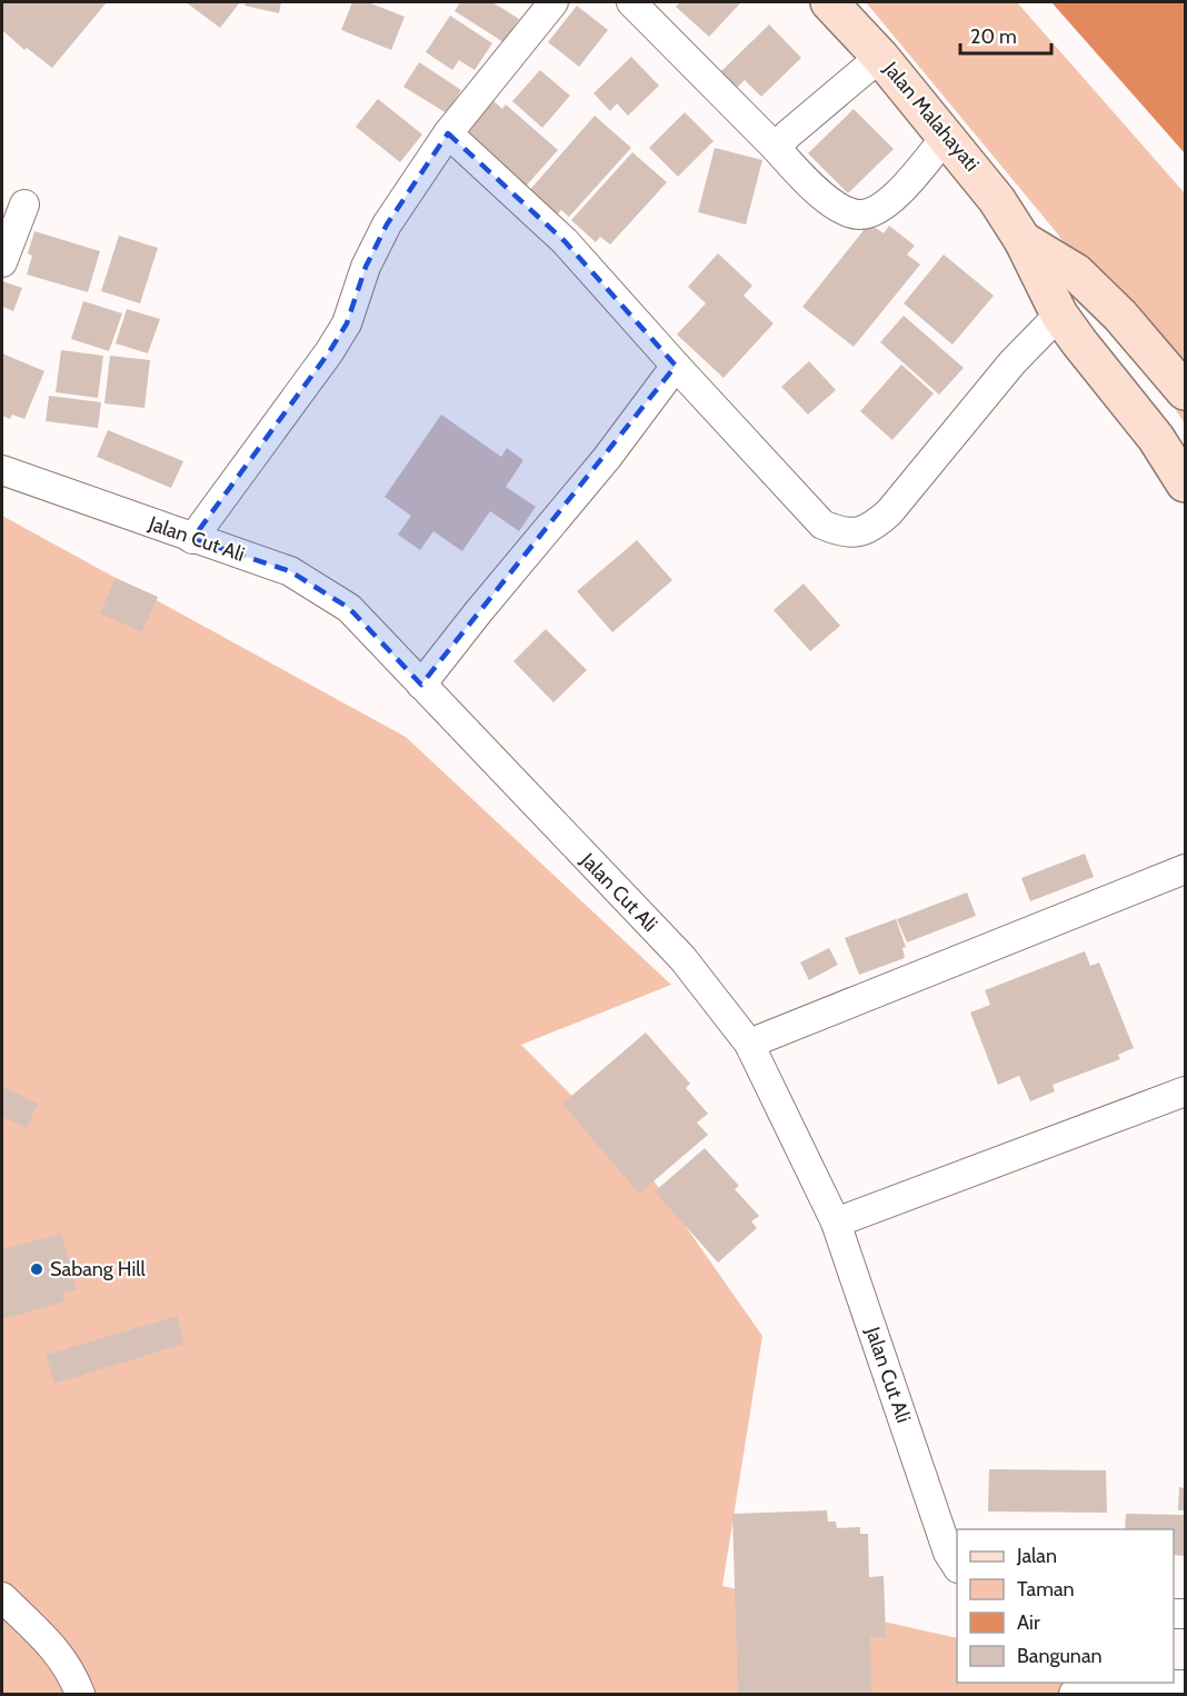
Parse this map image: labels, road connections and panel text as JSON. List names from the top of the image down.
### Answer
{
  "streets": {
    "main road": ["Jalan Malahayati"],
    "street": ["Jalan Cut Ali"]
  },
  "places": ["Sabang Hill"],
  "legend": [
    "Jalan",
    "Taman",
    "Air",
    "Bangunan"
  ],
  "scale_bar": "20 m"
}
